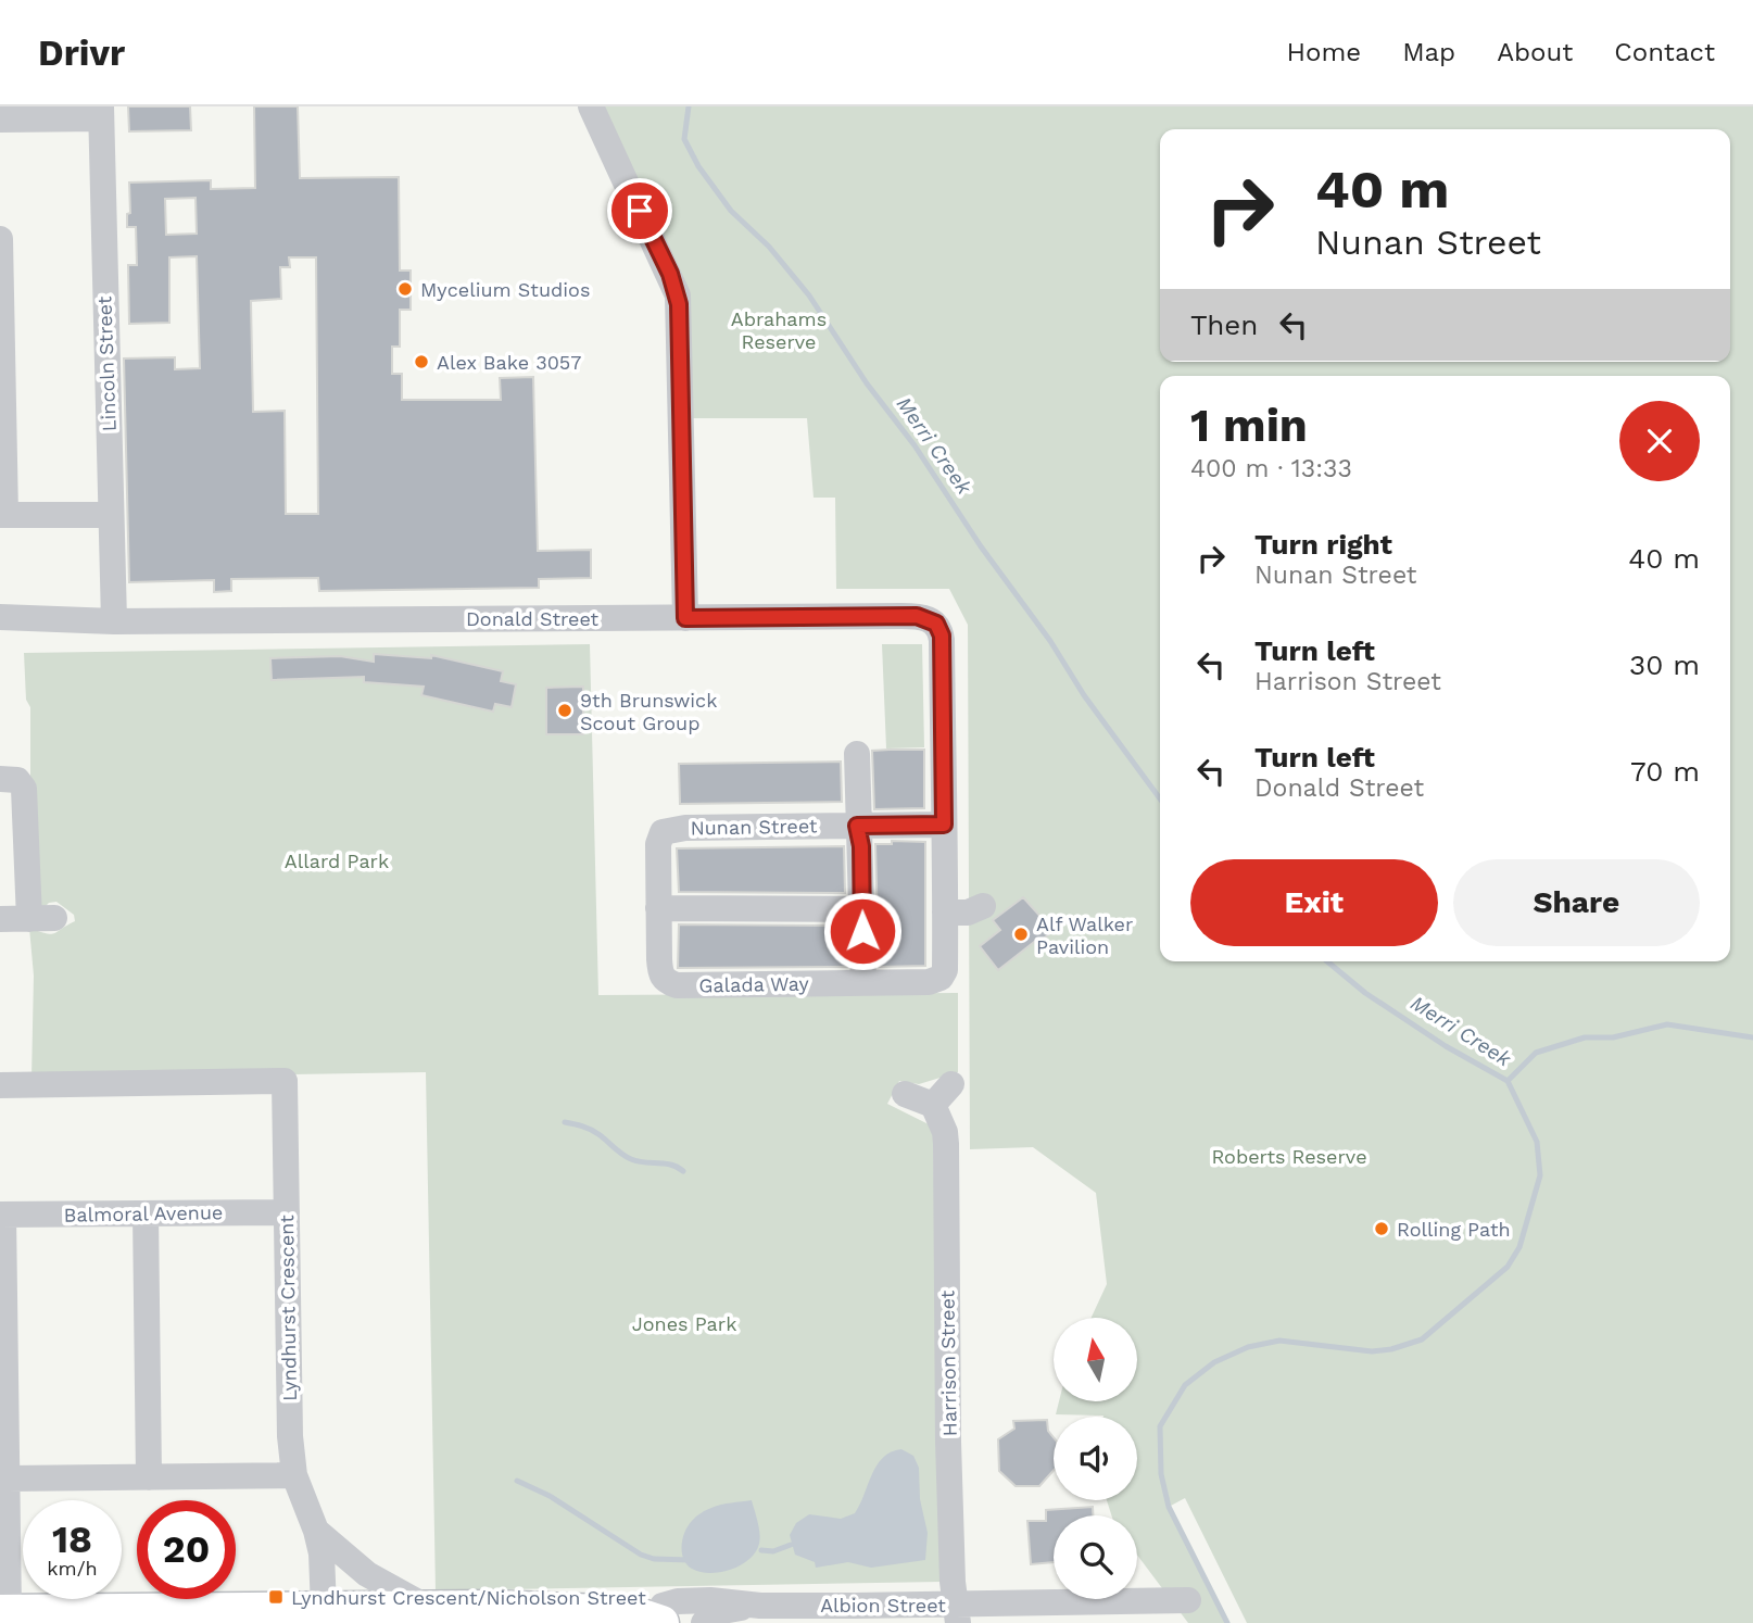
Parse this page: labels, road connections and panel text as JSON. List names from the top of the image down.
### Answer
{
  "streets": {
    "main road": ["Albion Street"],
    "street": [
      "Lincoln Street",
      "Donald Street",
      "Nunan Street",
      "Galada Way",
      "Balmoral Avenue",
      "Lyndhurst Crescent",
      "Harrison Street"
    ]
  },
  "crossings": [
    ["Lincoln Street", "Donald Street"],
    ["Donald Street", "Nunan Street"],
    ["Nunan Street", "Galada Way"],
    ["Balmoral Avenue", "Lyndhurst Crescent"],
    ["Lyndhurst Crescent", "Albion Street"],
    ["Harrison Street", "Albion Street"]
  ],
  "water": ["Merri Creek"],
  "parks": [
    "Abrahams Reserve",
    "Allard Park",
    "Roberts Reserve",
    "Jones Park"
  ],
  "places": {
    "other": [
      "Mycelium Studios",
      "Alex Bake 3057",
      "9th Brunswick Scout Group",
      "Alf Walker Pavilion",
      "Rolling Path"
    ],
    "transit": ["Lyndhurst Crescent/Nicholson Street"]
  },
  "north": "top",
  "page": {
    "header": "Drivr",
    "nav": [
      "Home",
      "Map",
      "About",
      "Contact"
    ],
    "turn": ["40 m", "Nunan Street"],
    "then": "Then",
    "heading": ["1 min", "400 m · 13:33"],
    "list": [
      {
        "name": "Turn right",
        "note": "Nunan Street",
        "value": "40 m"
      },
      {
        "name": "Turn left",
        "note": "Harrison Street",
        "value": "30 m"
      },
      {
        "name": "Turn left",
        "note": "Donald Street",
        "value": "70 m"
      }
    ],
    "buttons": ["Exit", "Share"],
    "speed": "18 km/h",
    "limit": "20"
  }
}
